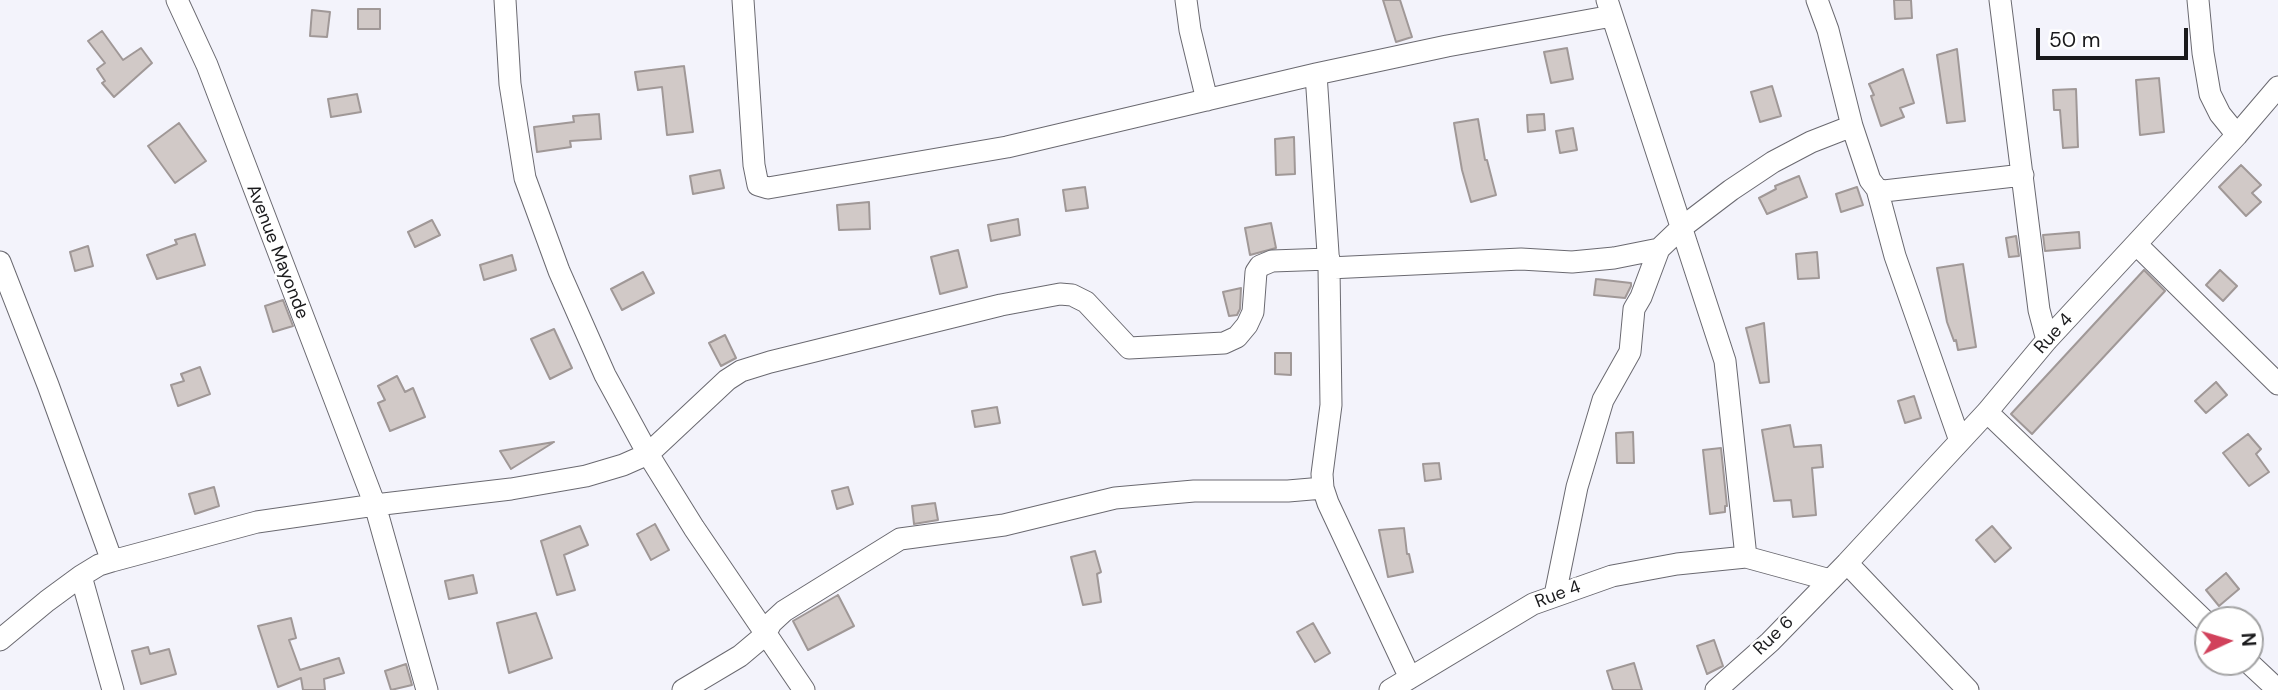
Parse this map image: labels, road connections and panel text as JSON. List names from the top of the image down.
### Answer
{
  "streets": {
    "street": ["Avenue Mayonde", "Rue 4", "Rue 6"]
  },
  "crossings": [
    ["Rue 4", "Rue 6"]
  ],
  "scale_bar": "50 m",
  "north": "right"
}
